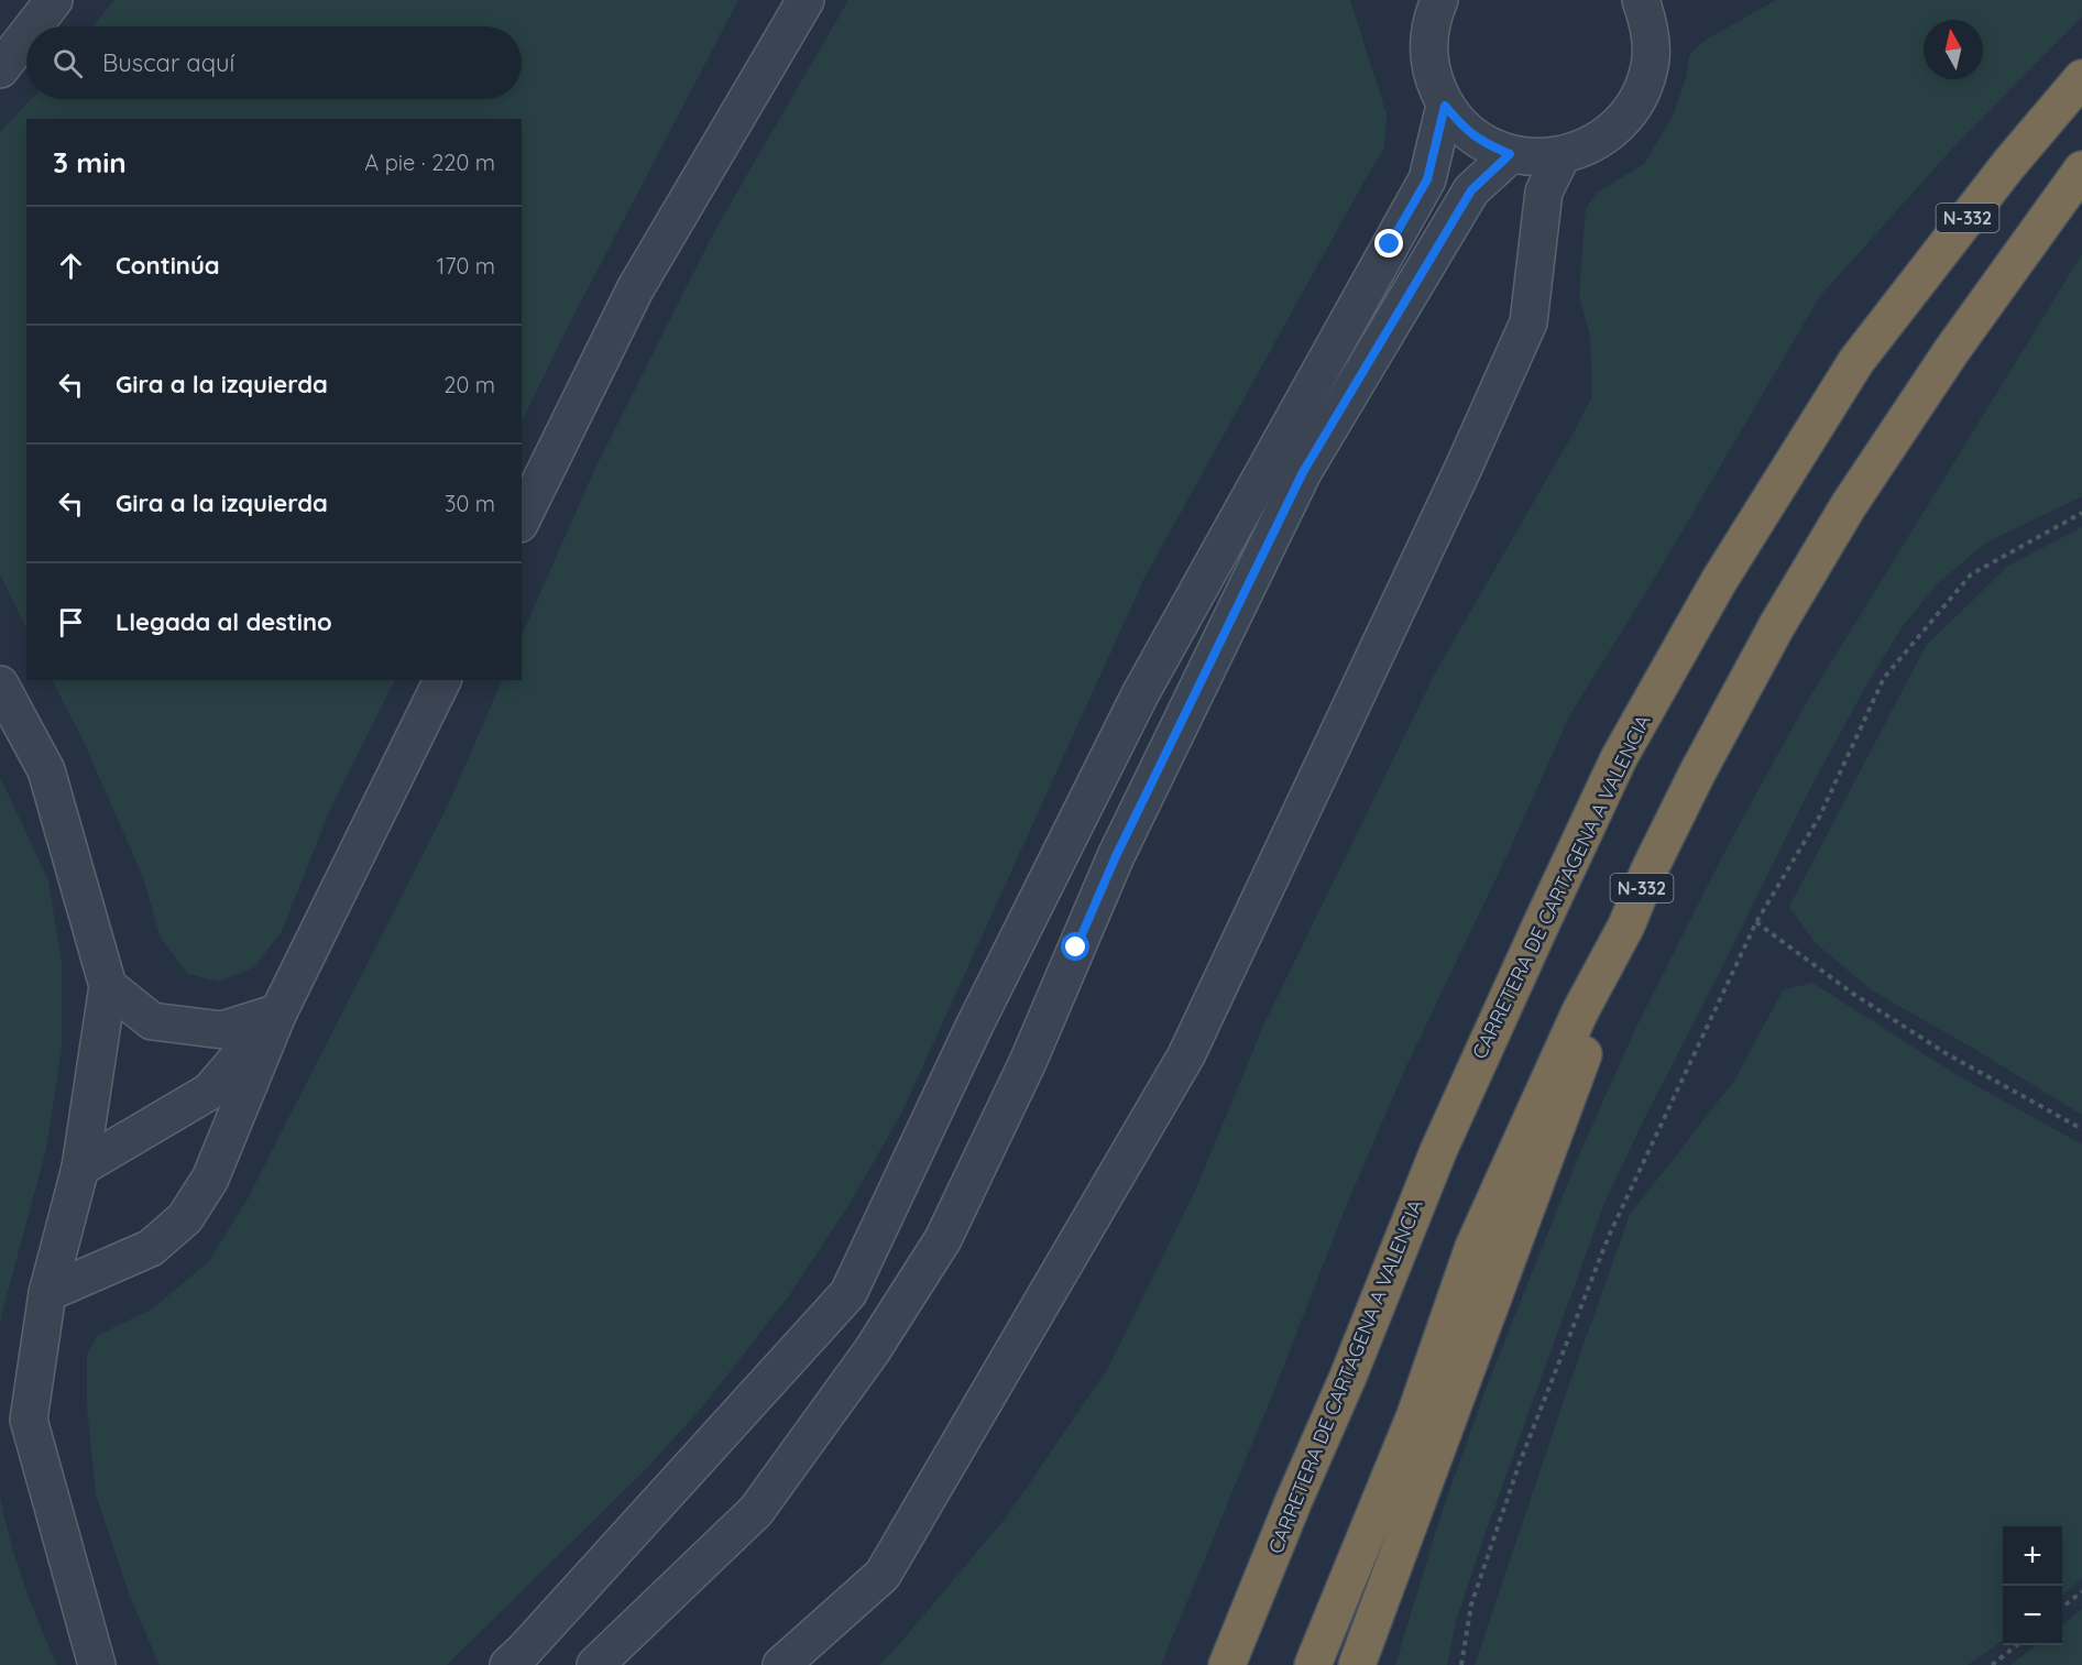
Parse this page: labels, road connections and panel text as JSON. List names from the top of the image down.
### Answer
{
  "streets": {
    "highway": ["N-332", "CARRETERA DE CARTAGENA A VALENCIA"]
  },
  "north": "top",
  "page": {
    "search": "Buscar aquí",
    "heading": ["3 min", "A pie · 220 m"],
    "list": [
      ["Continúa", "170 m"],
      ["Gira a la izquierda", "20 m"],
      ["Gira a la izquierda", "30 m"],
      "Llegada al destino"
    ],
    "map_buttons": ["+", "−"]
  }
}
